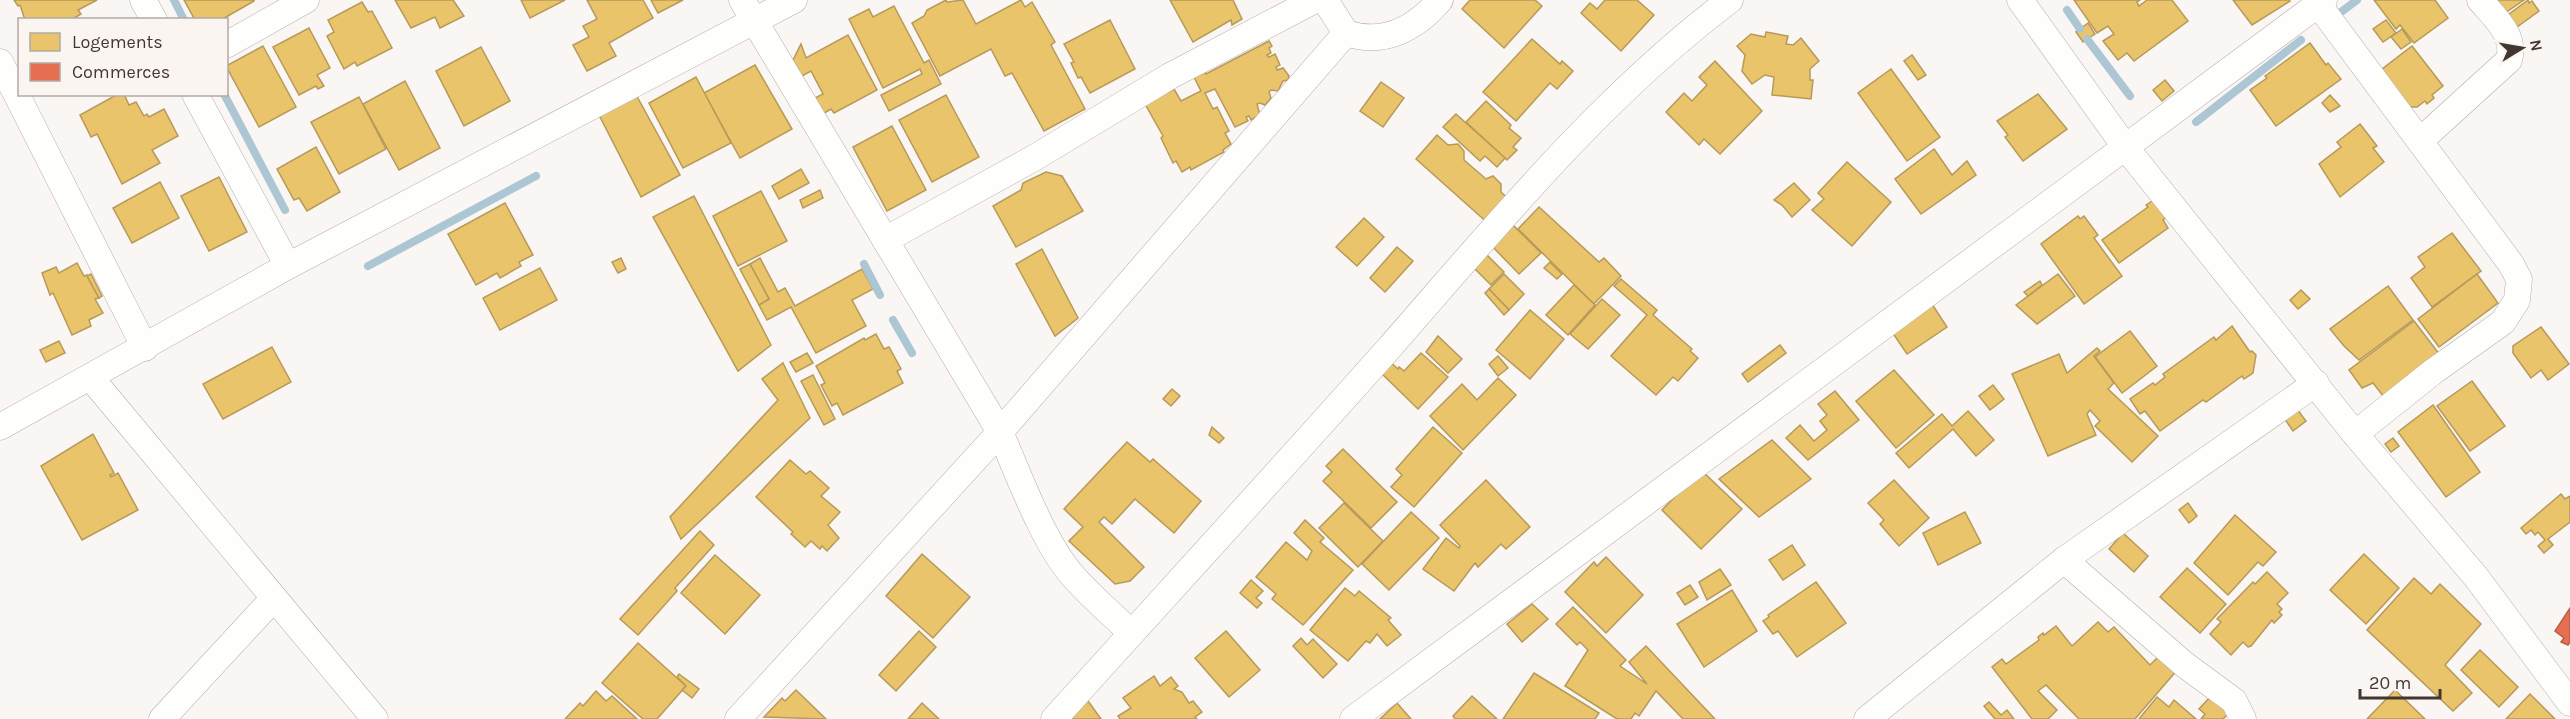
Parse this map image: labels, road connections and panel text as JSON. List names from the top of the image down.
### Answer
{
  "legend": ["Logements", "Commerces"],
  "scale_bar": "20 m",
  "north": "right"
}
